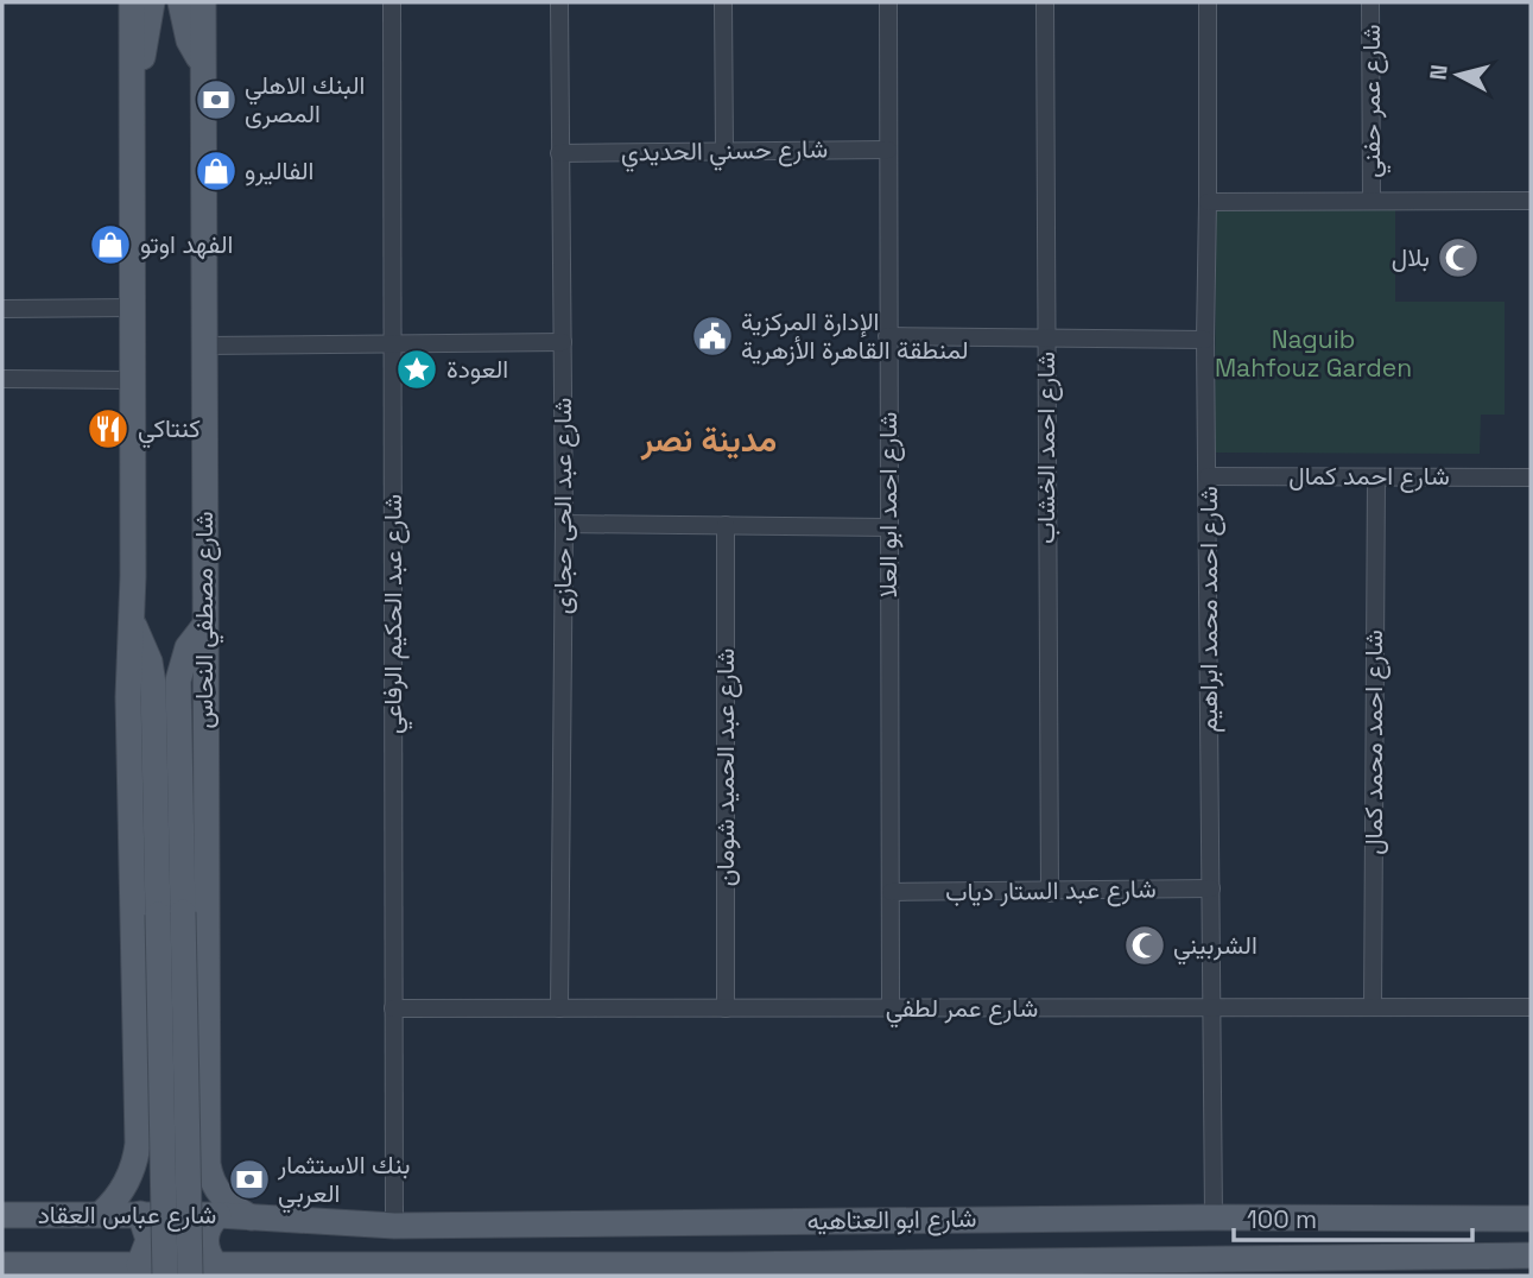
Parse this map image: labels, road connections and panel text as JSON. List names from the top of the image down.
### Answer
{
  "streets": {
    "main road": ["شارع مصطفي النحاس", "شارع عباس العقاد", "شارع ابو العتاهيه"],
    "street": [
      "شارع عمر حفني",
      "شارع حسني الحديدي",
      "شارع احمد الخشاب",
      "شارع احمد كمال",
      "شارع احمد ابو العلا",
      "شارع عبد الحى حجازى",
      "شارع احمد محمد ابراهيم",
      "شارع عبد الحكيم الرفاعي",
      "شارع احمد محمد كمال",
      "شارع عبد الحميد شومان",
      "شارع عبد الستار دياب",
      "شارع عمر لطفي"
    ]
  },
  "crossings": [
    ["شارع عمر حفني", "شارع احمد محمد ابراهيم"],
    ["شارع حسني الحديدي", "شارع احمد ابو العلا"],
    ["شارع حسني الحديدي", "شارع عبد الحى حجازى"],
    ["شارع احمد الخشاب", "شارع عبد الستار دياب"],
    ["شارع احمد كمال", "شارع احمد محمد ابراهيم"],
    ["شارع احمد كمال", "شارع احمد محمد كمال"],
    ["شارع احمد ابو العلا", "شارع عبد الستار دياب"],
    ["شارع احمد ابو العلا", "شارع عمر لطفي"],
    ["شارع عبد الحى حجازى", "شارع عمر لطفي"],
    ["شارع احمد محمد ابراهيم", "شارع عبد الستار دياب"],
    ["شارع احمد محمد ابراهيم", "شارع عمر لطفي"],
    ["شارع احمد محمد ابراهيم", "شارع ابو العتاهيه"],
    ["شارع عبد الحكيم الرفاعي", "شارع عمر لطفي"],
    ["شارع عبد الحكيم الرفاعي", "شارع ابو العتاهيه"],
    ["شارع مصطفي النحاس", "شارع عباس العقاد"],
    ["شارع مصطفي النحاس", "شارع ابو العتاهيه"],
    ["شارع احمد محمد كمال", "شارع عمر لطفي"],
    ["شارع عبد الحميد شومان", "شارع عمر لطفي"],
    ["شارع عباس العقاد", "شارع ابو العتاهيه"]
  ],
  "districts": ["مدينة نصر"],
  "parks": ["Naguib Mahfouz Garden"],
  "places": {
    "bank": ["البنك الاهلي المصرى", "بنك الاستثمار العربي"],
    "shop": ["الفاليرو", "الفهد اوتو"],
    "mosque": ["بلال", "الشربيني"],
    "public building": ["الإدارة المركزية لمنطقة القاهرة الأزهرية"],
    "place": ["العودة"],
    "restaurant": ["كنتاكي"]
  },
  "scale_bar": "100 m",
  "north": "left"
}
